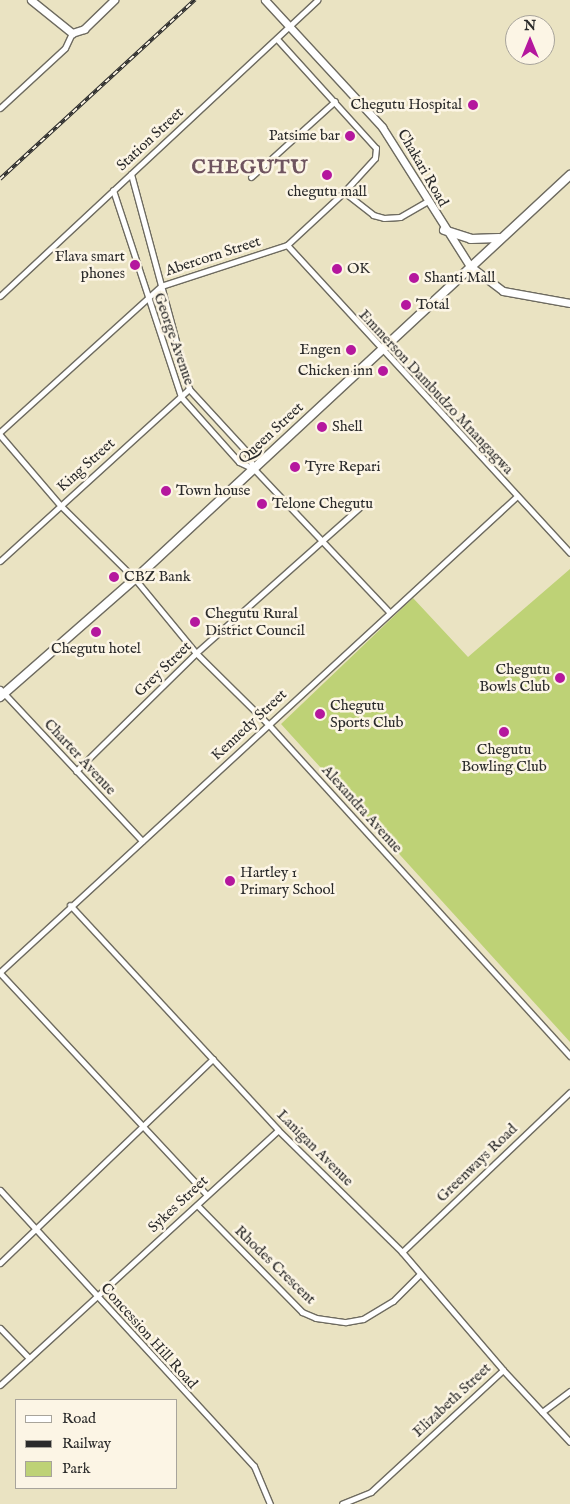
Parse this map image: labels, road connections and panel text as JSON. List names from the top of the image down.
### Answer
{
  "streets": {
    "highway": ["Queen Street"],
    "main road": ["Chakari Road"],
    "street": [
      "Station Street",
      "Abercorn Street",
      "George Avenue",
      "Emmerson Dambudzo Mnangagwa",
      "King Street",
      "Grey Street",
      "Kennedy Street",
      "Charter Avenue",
      "Alexandra Avenue",
      "Lanigan Avenue",
      "Greenways Road",
      "Sykes Street",
      "Rhodes Crescent",
      "Concession Hill Road",
      "Elizabeth Street"
    ]
  },
  "crossings": [
    ["Station Street", "Chakari Road"],
    ["Station Street", "Abercorn Street"],
    ["Station Street", "George Avenue"],
    ["Chakari Road", "Queen Street"],
    ["Abercorn Street", "George Avenue"],
    ["Abercorn Street", "Emmerson Dambudzo Mnangagwa"],
    ["Abercorn Street", "Alexandra Avenue"],
    ["George Avenue", "Queen Street"],
    ["George Avenue", "King Street"],
    ["George Avenue", "Grey Street"],
    ["George Avenue", "Kennedy Street"],
    ["Emmerson Dambudzo Mnangagwa", "Queen Street"],
    ["Emmerson Dambudzo Mnangagwa", "Kennedy Street"],
    ["Queen Street", "Charter Avenue"],
    ["Queen Street", "Alexandra Avenue"],
    ["King Street", "Alexandra Avenue"],
    ["Grey Street", "Charter Avenue"],
    ["Grey Street", "Alexandra Avenue"],
    ["Kennedy Street", "Charter Avenue"],
    ["Kennedy Street", "Alexandra Avenue"],
    ["Kennedy Street", "Lanigan Avenue"],
    ["Lanigan Avenue", "Greenways Road"],
    ["Lanigan Avenue", "Sykes Street"],
    ["Lanigan Avenue", "Elizabeth Street"],
    ["Greenways Road", "Elizabeth Street"],
    ["Sykes Street", "Rhodes Crescent"],
    ["Sykes Street", "Concession Hill Road"],
    ["Rhodes Crescent", "Elizabeth Street"]
  ],
  "districts": ["CHEGUTU"],
  "places": [
    "Chegutu Hospital",
    "Patsime bar",
    "chegutu mall",
    "Flava smart phones",
    "OK",
    "Shanti Mall",
    "Total",
    "Engen",
    "Chicken inn",
    "Shell",
    "Tyre Repari",
    "Town house",
    "Telone Chegutu",
    "CBZ Bank",
    "Chegutu Rural District Council",
    "Chegutu hotel",
    "Chegutu Bowls Club",
    "Chegutu Sports Club",
    "Chegutu Bowling Club",
    "Hartley 1 Primary School"
  ],
  "legend": ["Road", "Railway", "Park"],
  "north": "top"
}
